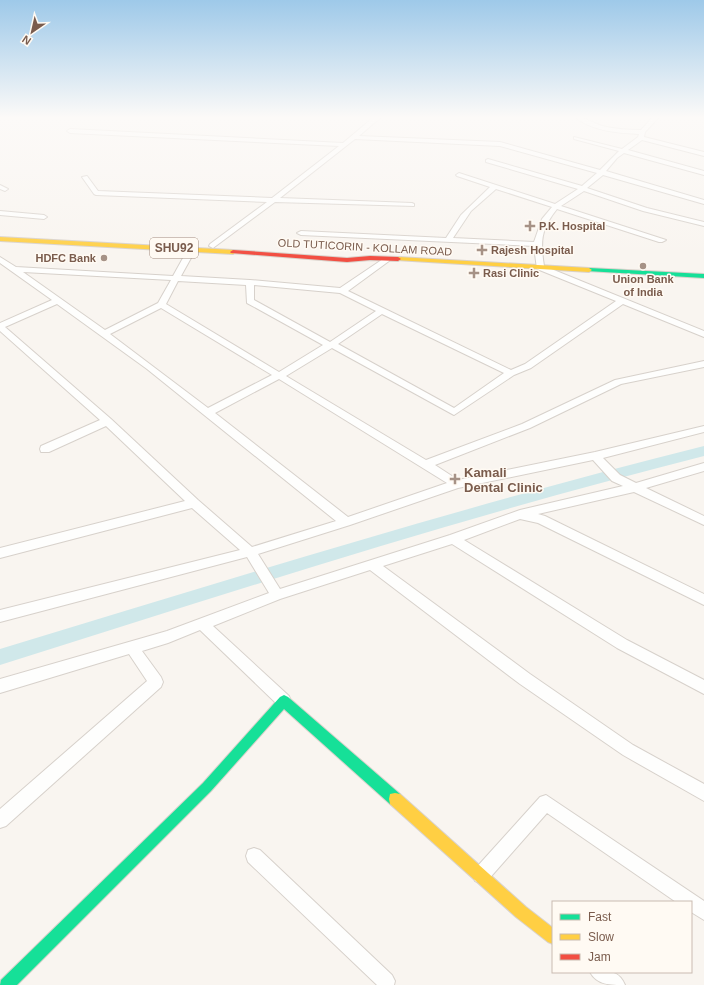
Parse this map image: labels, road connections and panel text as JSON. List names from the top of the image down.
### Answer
{
  "streets": {
    "main road": ["OLD TUTICORIN - KOLLAM ROAD", "SHU92"]
  },
  "places": {
    "health": [
      "P.K. Hospital",
      "Rajesh Hospital",
      "Rasi Clinic",
      "Kamali Dental Clinic"
    ],
    "other": ["HDFC Bank", "Union Bank of India"]
  },
  "legend": ["Fast", "Slow", "Jam"],
  "north": "bottom left"
}
